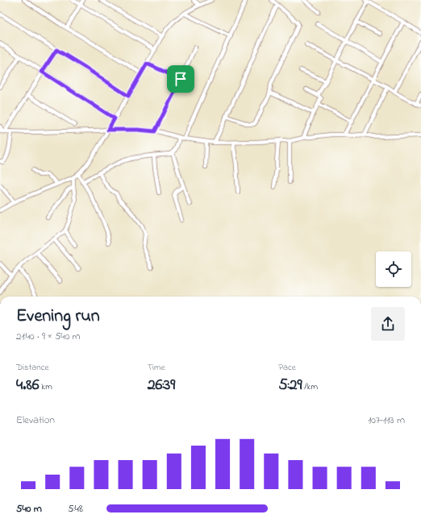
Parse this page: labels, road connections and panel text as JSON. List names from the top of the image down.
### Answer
{
  "page": {
    "heading": ["Evening run", "21:40 · 9 × 540 m"],
    "stats": [
      ["Distance", "4.86 km"],
      ["Time", "26:39"],
      ["Pace", "5:29 /km"]
    ],
    "chart": ["Elevation", "107–113 m"],
    "list": [
      {
        "name": "540 m",
        "note": "5:48"
      }
    ]
  }
}
